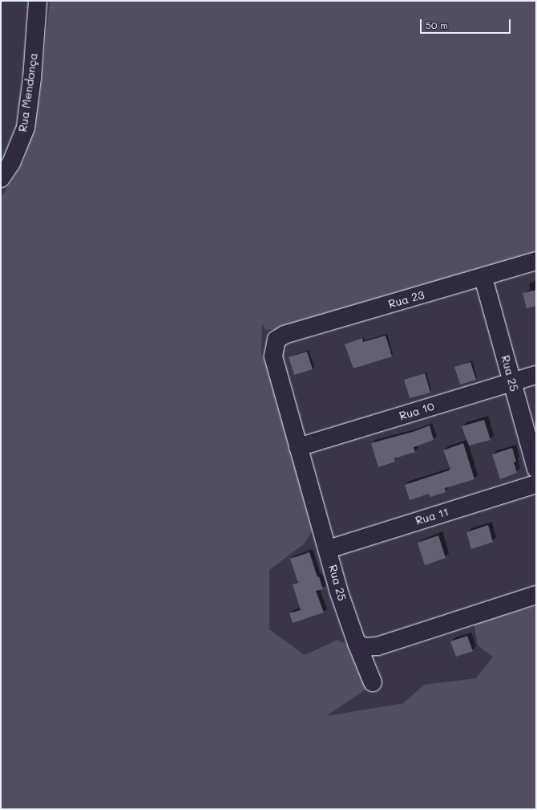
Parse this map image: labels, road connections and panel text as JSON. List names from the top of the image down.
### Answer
{
  "streets": {
    "street": [
      "Rua Mendonça",
      "Rua 23",
      "Rua 25",
      "Rua 10",
      "Rua 11"
    ]
  },
  "crossings": [
    ["Rua 23", "Rua 25"],
    ["Rua 25", "Rua 10"],
    ["Rua 25", "Rua 11"]
  ],
  "scale_bar": "50 m"
}
